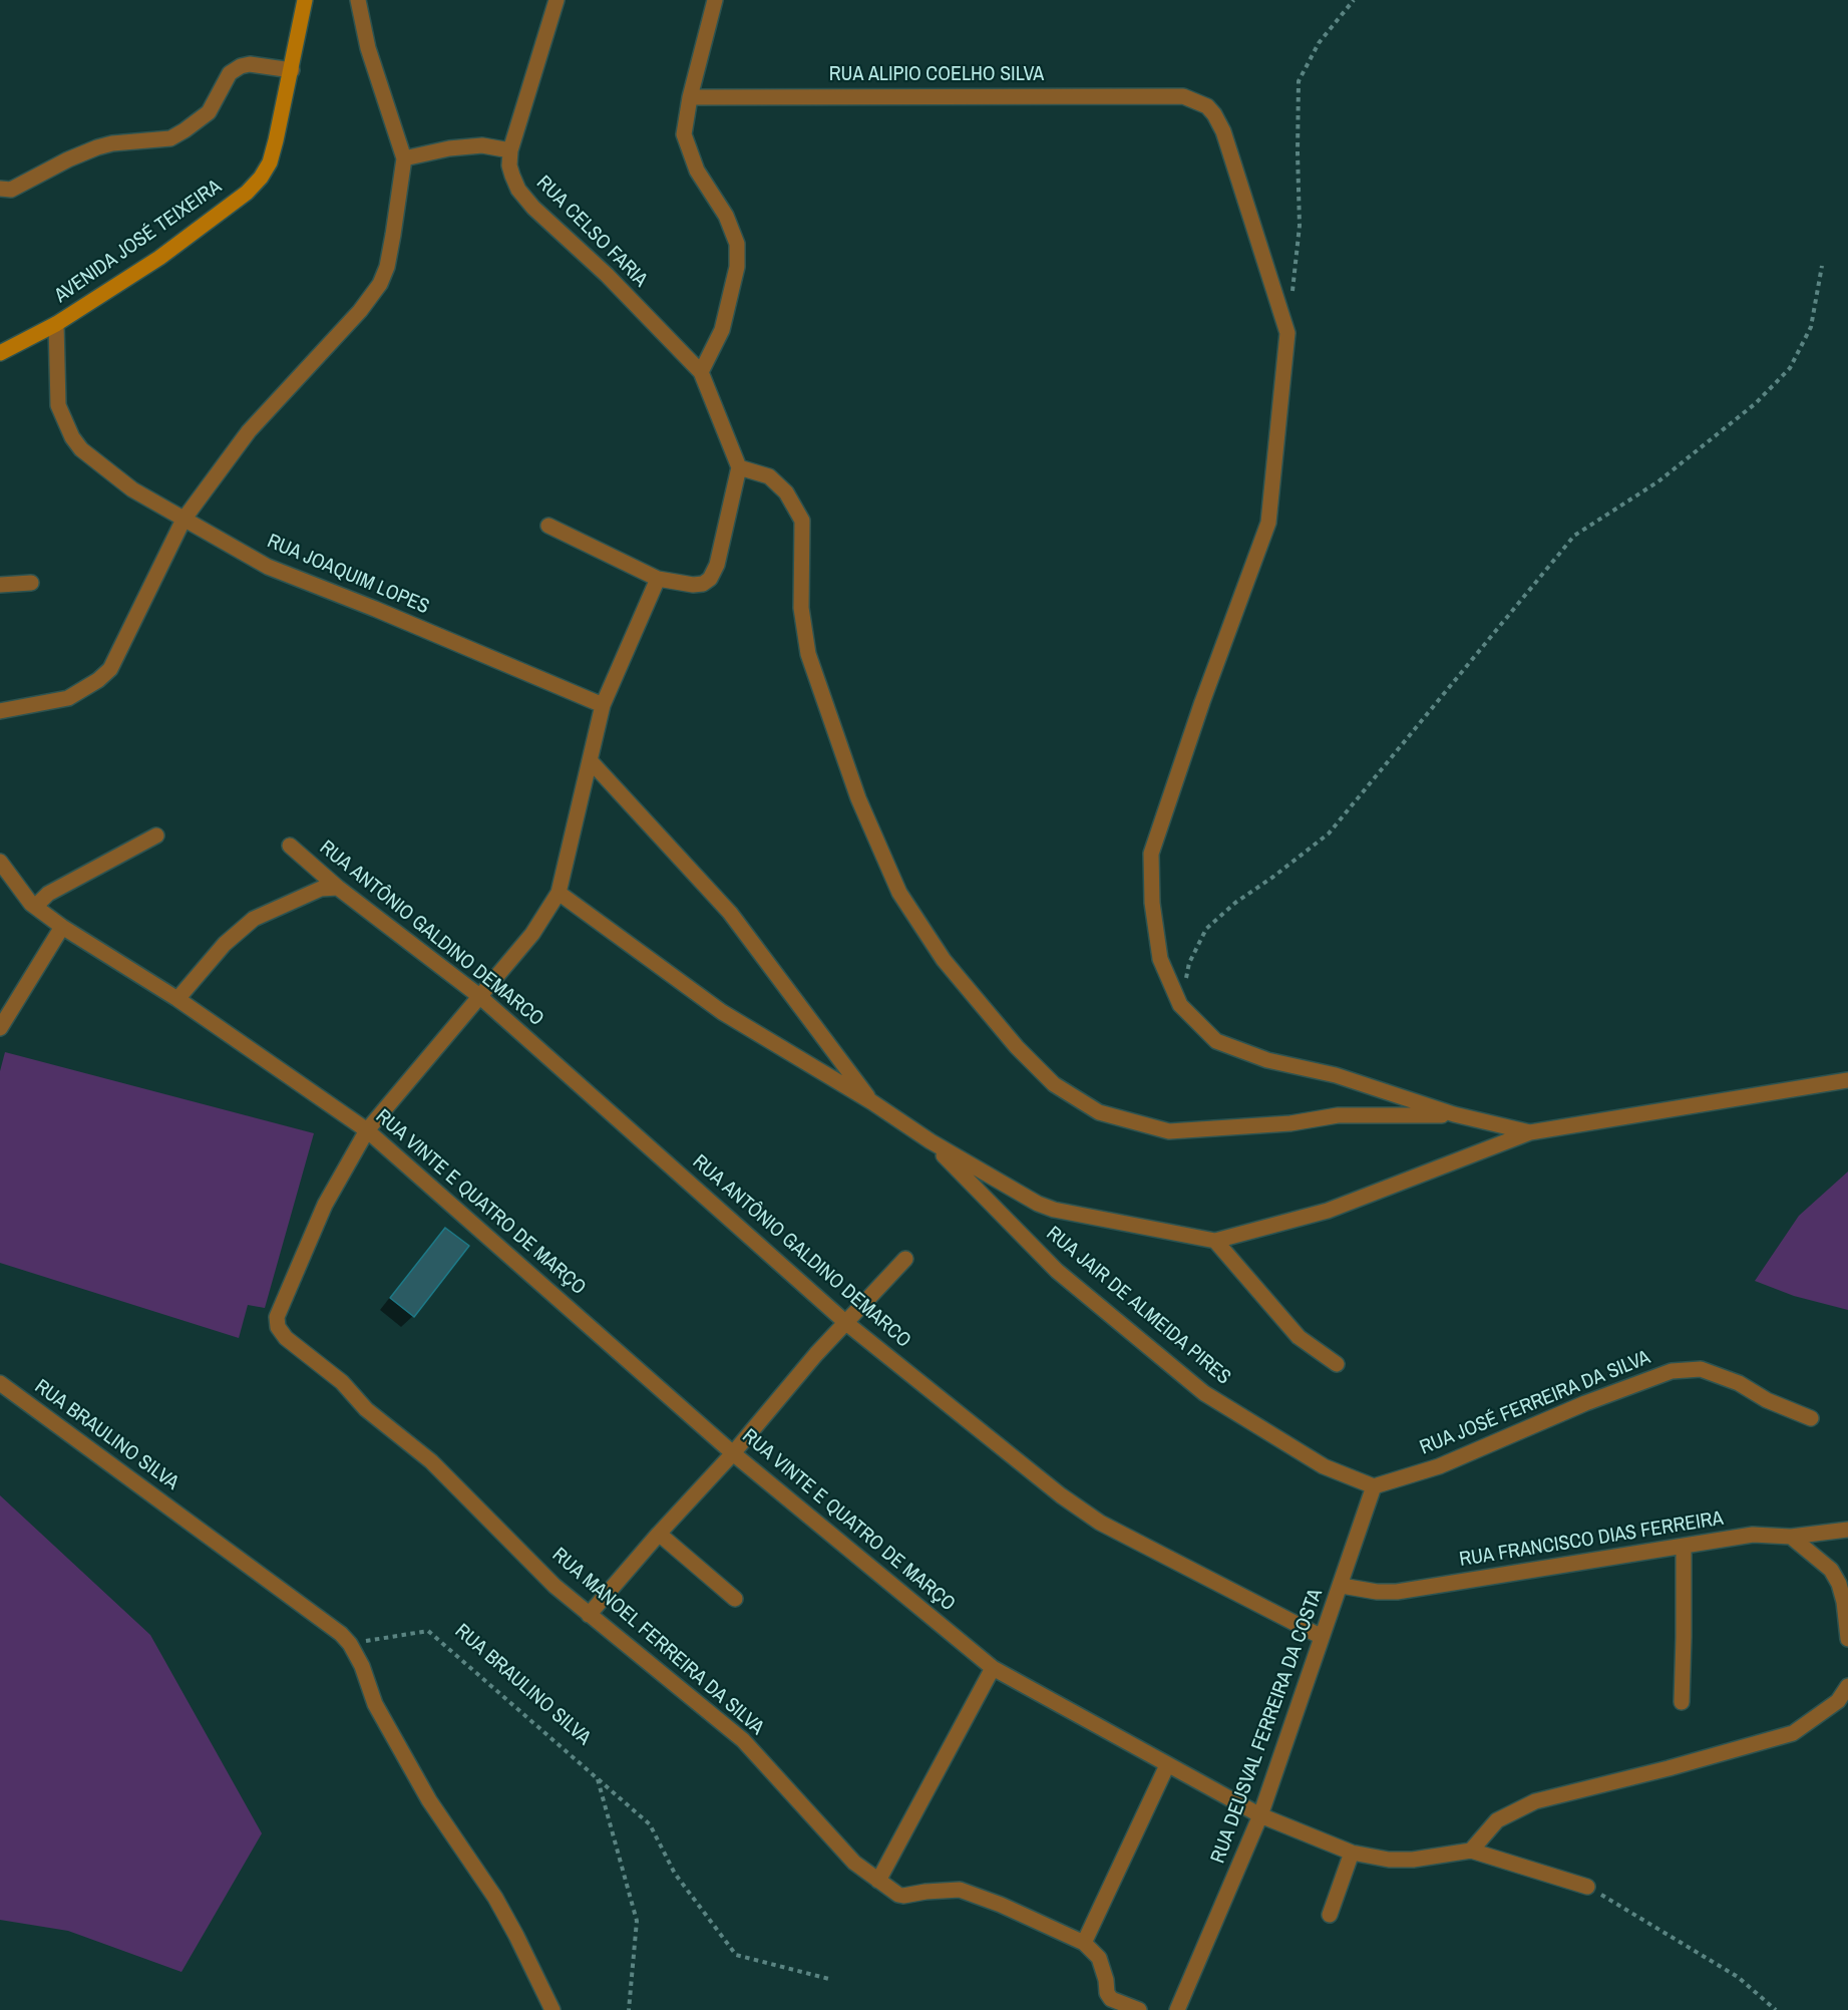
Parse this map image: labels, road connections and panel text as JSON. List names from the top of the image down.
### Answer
{
  "streets": {
    "main road": ["AVENIDA JOSÉ TEIXEIRA"],
    "street": [
      "RUA ALIPIO COELHO SILVA",
      "RUA CELSO FARIA",
      "RUA JOAQUIM LOPES",
      "RUA ANTÔNIO GALDINO DEMARCO",
      "RUA VINTE E QUATRO DE MARÇO",
      "RUA JAIR DE ALMEIDA PIRES",
      "RUA JOSÉ FERREIRA DA SILVA",
      "RUA BRAULINO SILVA",
      "RUA FRANCISCO DIAS FERREIRA",
      "RUA MANOEL FERREIRA DA SILVA",
      "RUA DEUSVAL FERREIRA DA COSTA"
    ]
  },
  "crossings": [
    ["AVENIDA JOSÉ TEIXEIRA", "RUA JOAQUIM LOPES"],
    ["RUA ANTÔNIO GALDINO DEMARCO", "RUA DEUSVAL FERREIRA DA COSTA"],
    ["RUA VINTE E QUATRO DE MARÇO", "RUA MANOEL FERREIRA DA SILVA"],
    ["RUA VINTE E QUATRO DE MARÇO", "RUA DEUSVAL FERREIRA DA COSTA"],
    ["RUA JAIR DE ALMEIDA PIRES", "RUA JOSÉ FERREIRA DA SILVA"],
    ["RUA JAIR DE ALMEIDA PIRES", "RUA DEUSVAL FERREIRA DA COSTA"],
    ["RUA JOSÉ FERREIRA DA SILVA", "RUA DEUSVAL FERREIRA DA COSTA"],
    ["RUA FRANCISCO DIAS FERREIRA", "RUA DEUSVAL FERREIRA DA COSTA"]
  ]
}
